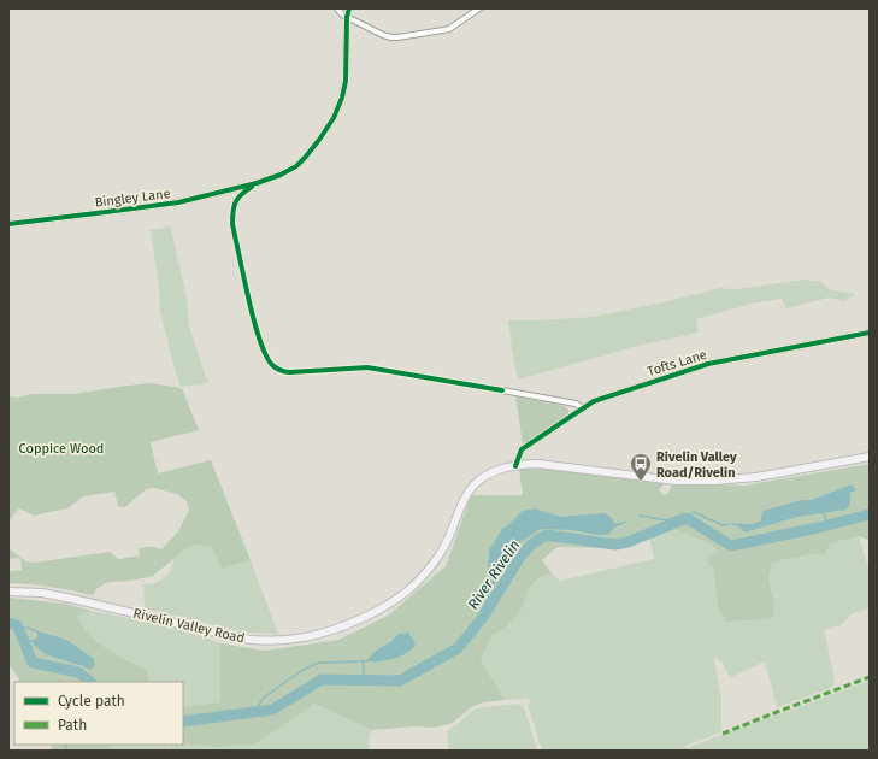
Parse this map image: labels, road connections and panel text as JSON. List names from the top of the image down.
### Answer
{
  "streets": {
    "main road": ["Rivelin Valley Road"],
    "street": ["Bingley Lane", "Tofts Lane"]
  },
  "crossings": [
    ["Tofts Lane", "Rivelin Valley Road"]
  ],
  "water": ["River Rivelin"],
  "parks": ["Coppice Wood"],
  "places": {
    "bus stop": ["Rivelin Valley Road/Rivelin"]
  },
  "legend": ["Cycle path", "Path"]
}
